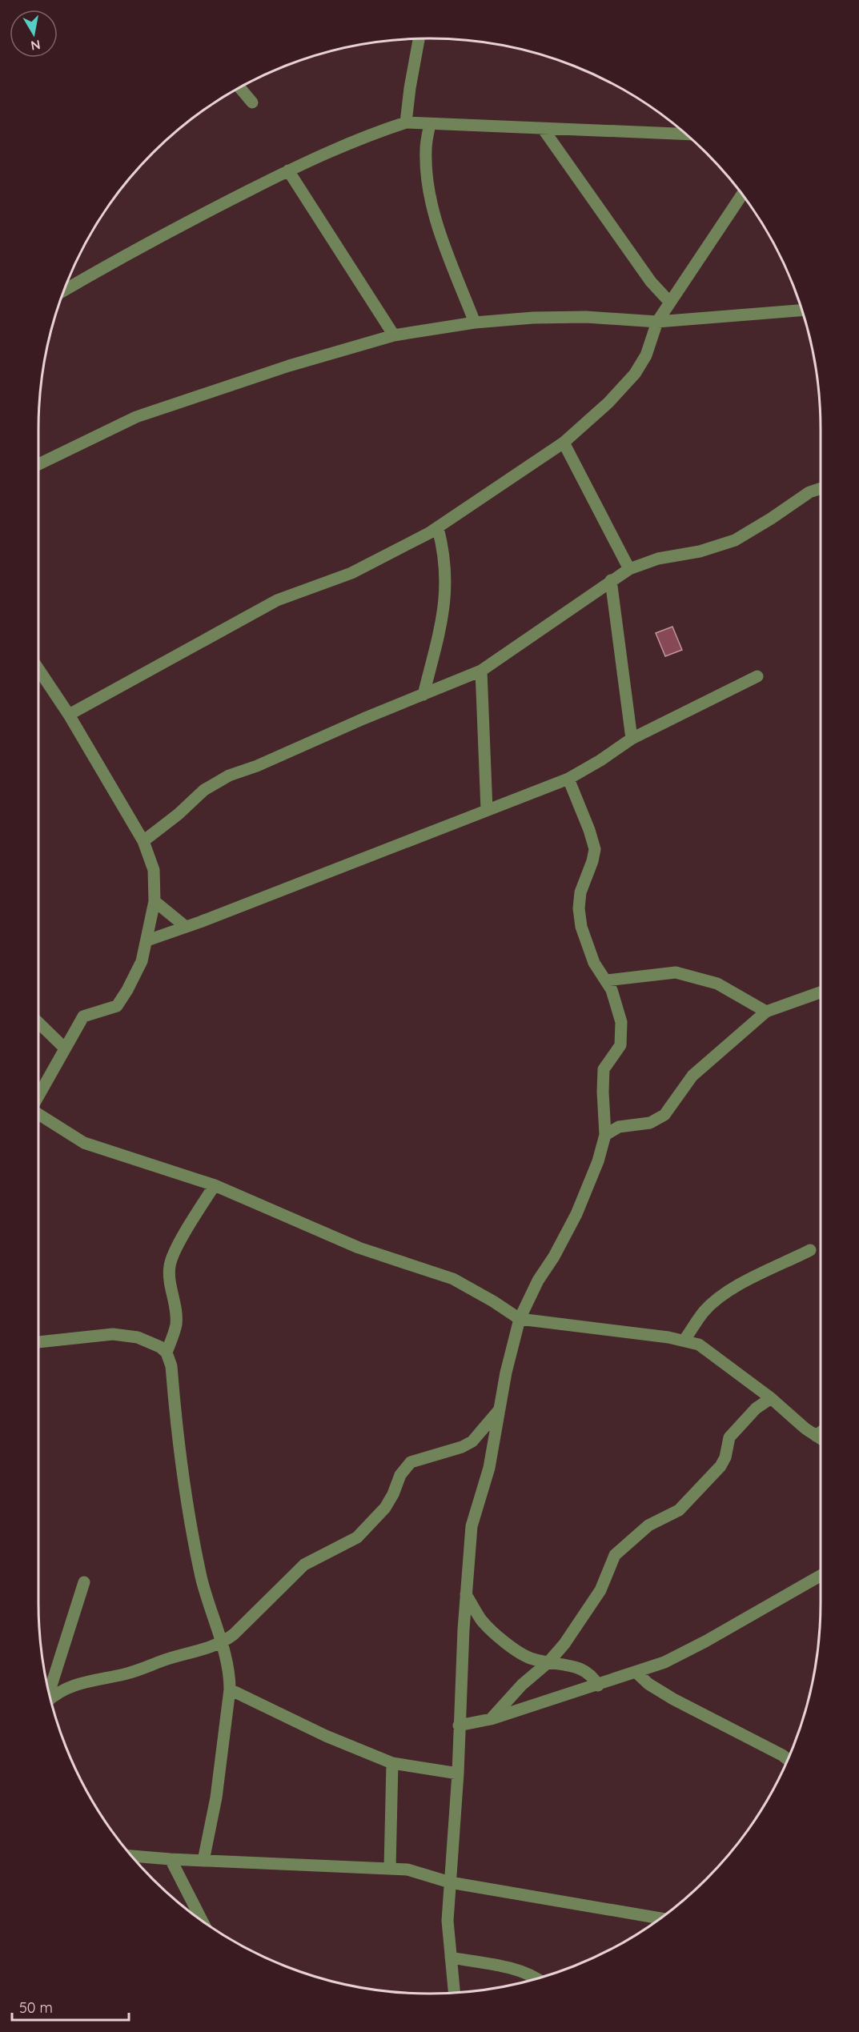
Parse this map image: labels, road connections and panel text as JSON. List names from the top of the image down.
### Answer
{
  "scale_bar": "50 m",
  "north": "bottom"
}
